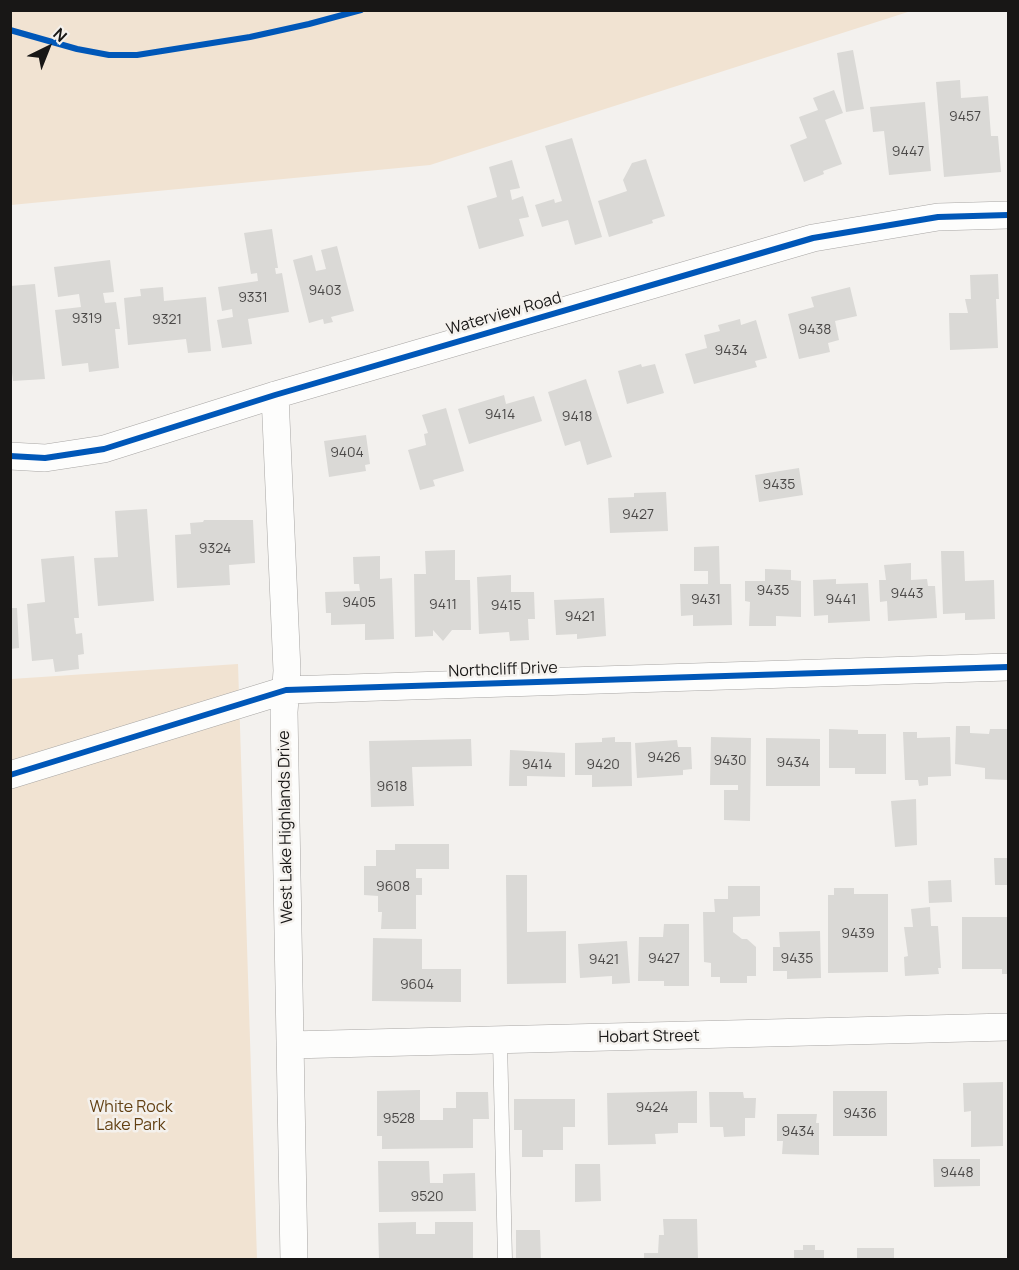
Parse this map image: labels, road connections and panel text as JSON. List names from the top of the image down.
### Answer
{
  "streets": {
    "street": [
      "Waterview Road",
      "Northcliff Drive",
      "West Lake Highlands Drive",
      "Hobart Street"
    ]
  },
  "crossings": [
    ["Waterview Road", "West Lake Highlands Drive"],
    ["Northcliff Drive", "West Lake Highlands Drive"],
    ["West Lake Highlands Drive", "Hobart Street"]
  ],
  "parks": ["White Rock Lake Park"],
  "house_numbers": [
    "9457",
    "9447",
    "9403",
    "9331",
    "9319",
    "9321",
    "9438",
    "9434",
    "9414",
    "9418",
    "9404",
    "9435",
    "9427",
    "9324",
    "9435",
    "9443",
    "9431",
    "9441",
    "9405",
    "9411",
    "9415",
    "9421",
    "9426",
    "9430",
    "9434",
    "9414",
    "9420",
    "9618",
    "9608",
    "9439",
    "9427",
    "9435",
    "9421",
    "9604",
    "9424",
    "9436",
    "9528",
    "9434",
    "9448",
    "9520"
  ],
  "north": "top right"
}
